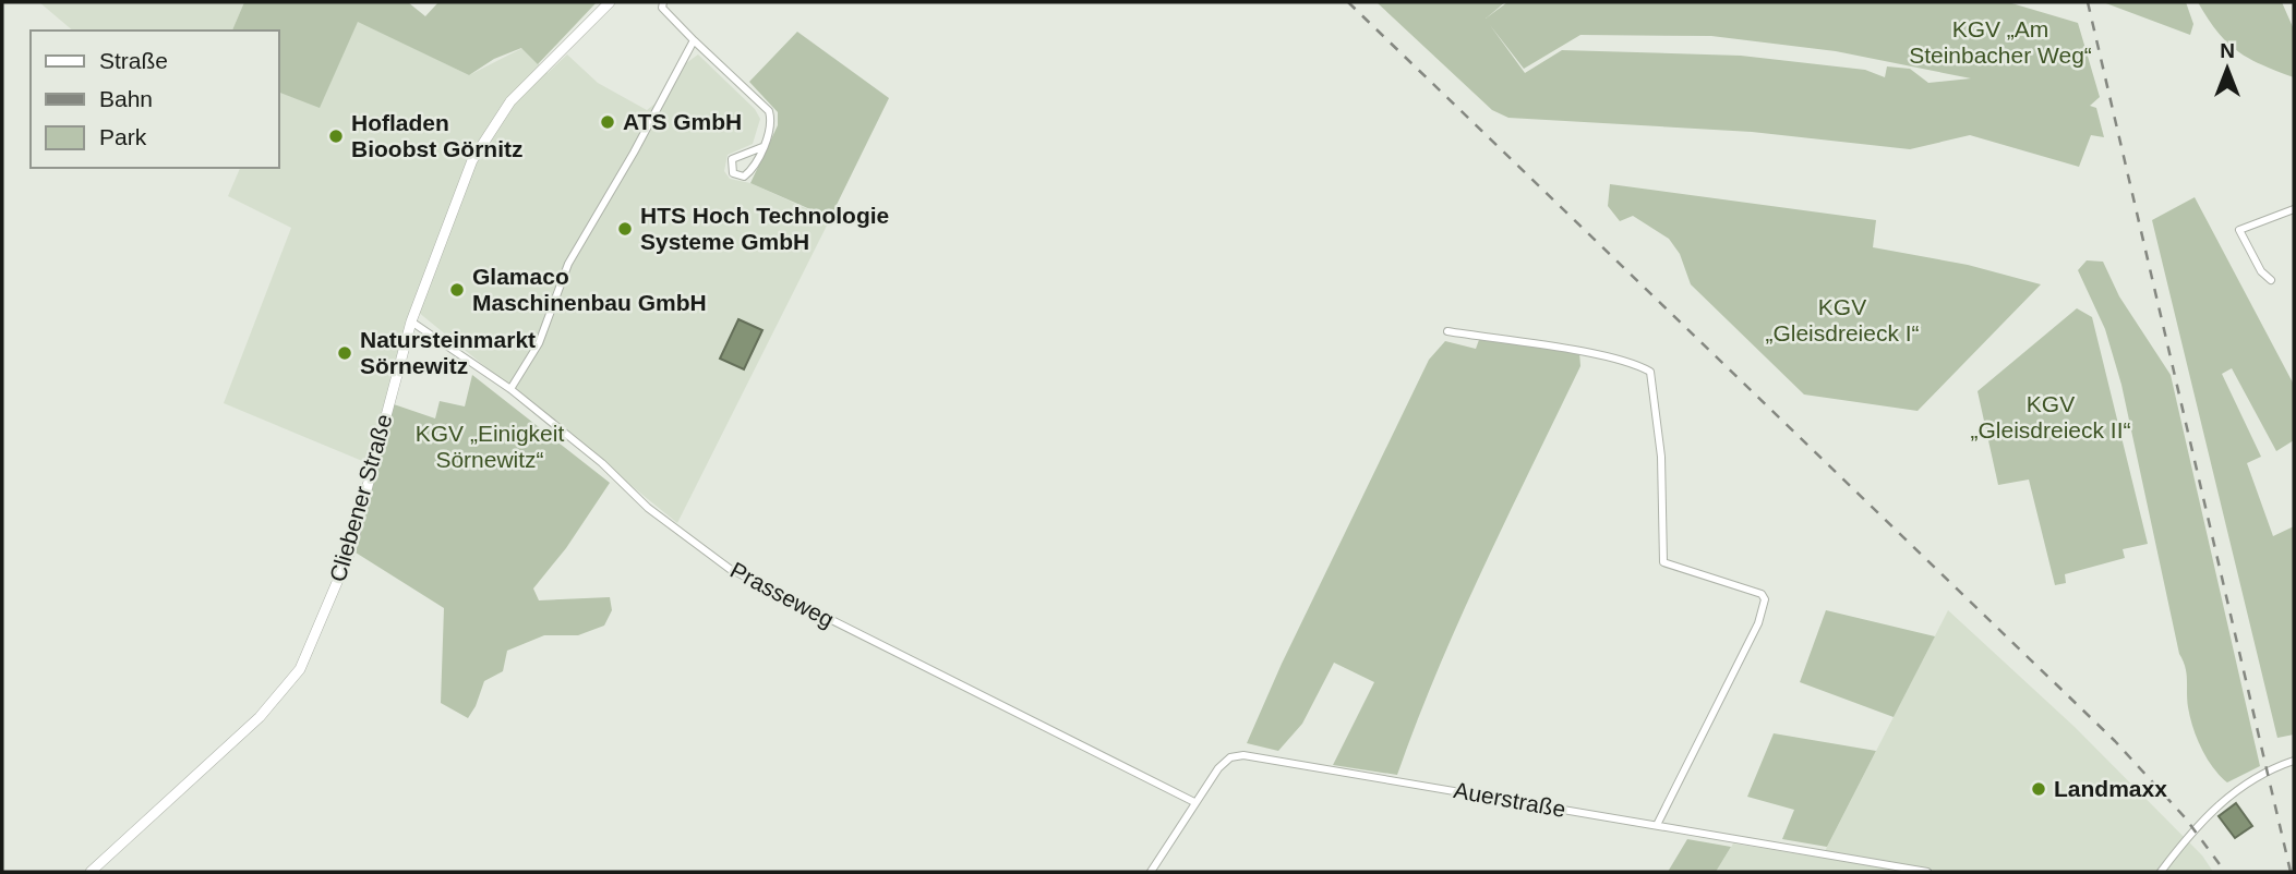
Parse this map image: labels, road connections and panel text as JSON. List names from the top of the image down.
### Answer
{
  "streets": {
    "street": ["Cliebener Straße", "Prasseweg", "Auerstraße"]
  },
  "crossings": [
    ["Cliebener Straße", "Prasseweg"],
    ["Prasseweg", "Auerstraße"]
  ],
  "parks": [
    "KGV „Am Steinbacher Weg“",
    "KGV „Gleisdreieck I“",
    "KGV „Gleisdreieck II“",
    "KGV „Einigkeit Sörnewitz“"
  ],
  "places": [
    "ATS GmbH",
    "Hofladen Bioobst Görnitz",
    "HTS Hoch Technologie Systeme GmbH",
    "Glamaco Maschinenbau GmbH",
    "Natursteinmarkt Sörnewitz",
    "Landmaxx"
  ],
  "legend": ["Straße", "Bahn", "Park"],
  "north": "top"
}
